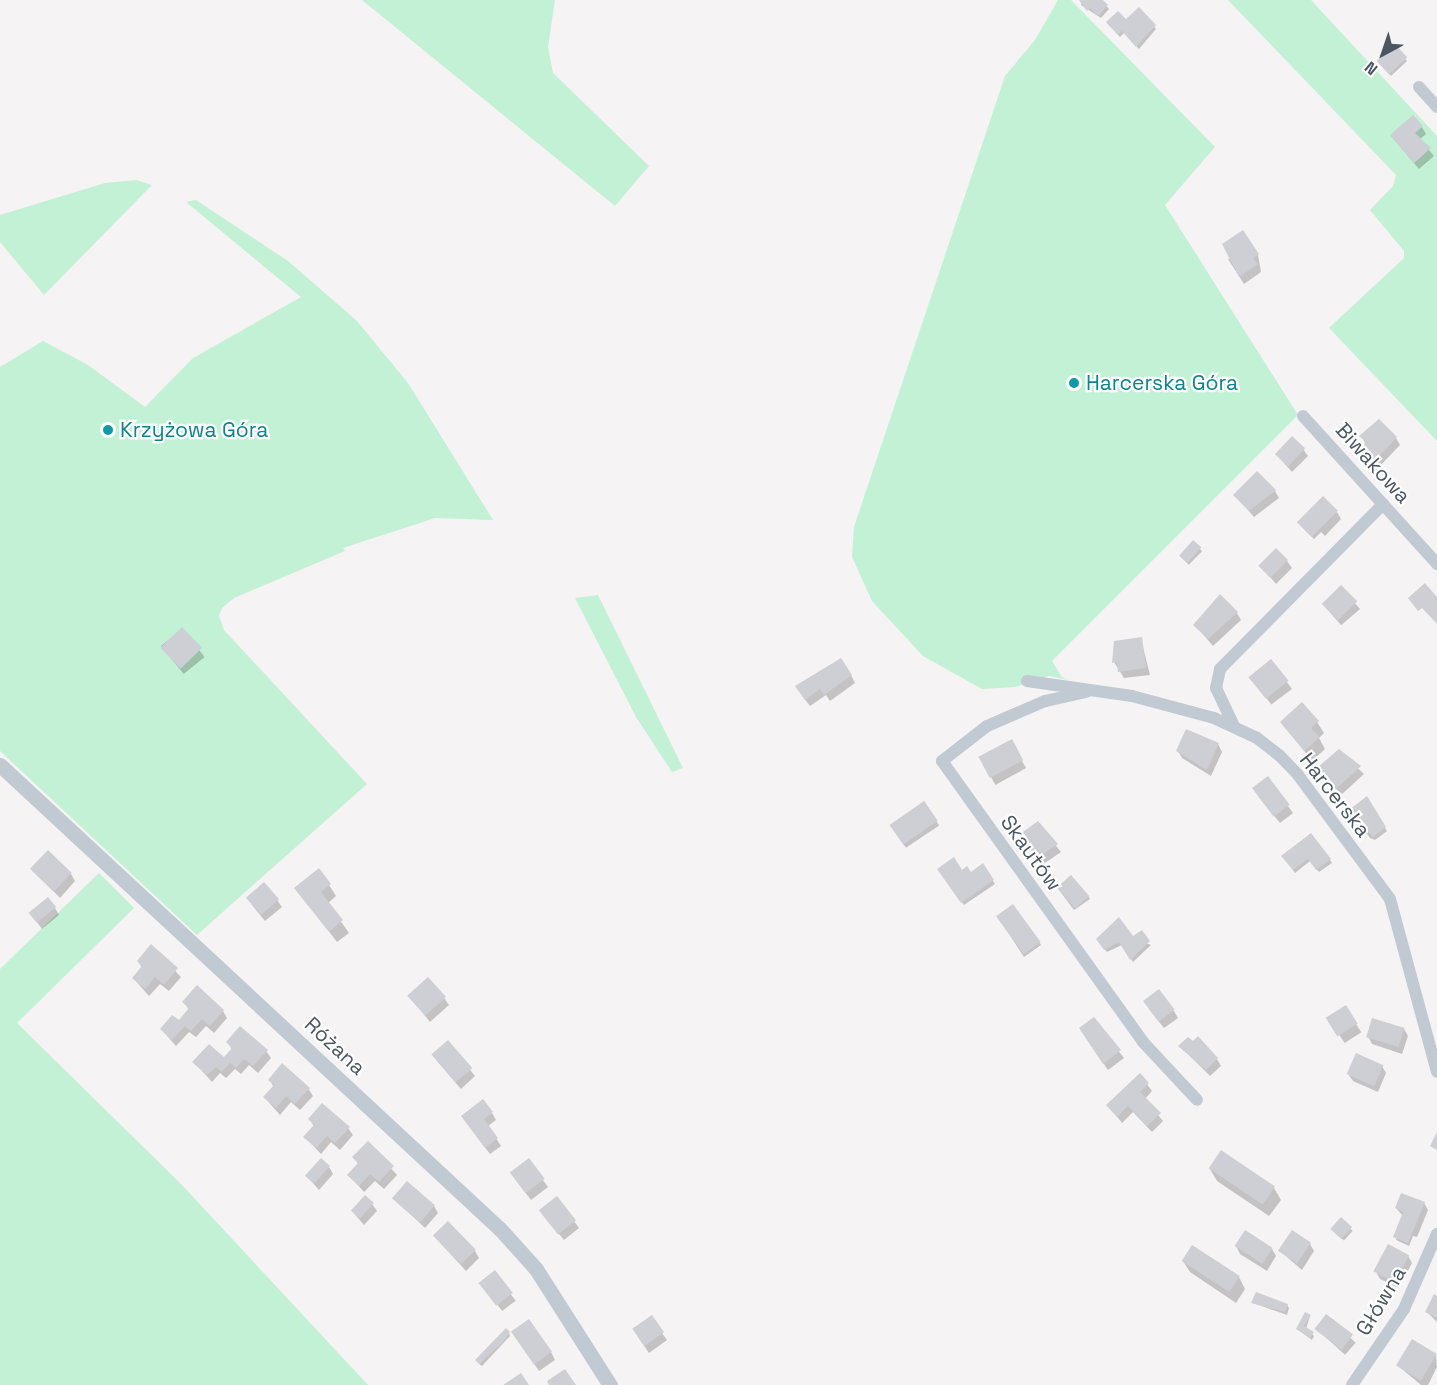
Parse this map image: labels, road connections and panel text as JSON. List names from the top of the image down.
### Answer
{
  "streets": {
    "street": [
      "Biwakowa",
      "Harcerska",
      "Skautów",
      "Różana",
      "Główna"
    ]
  },
  "crossings": [
    ["Harcerska", "Skautów"]
  ],
  "places": ["Harcerska Góra", "Krzyżowa Góra"],
  "north": "bottom left"
}
